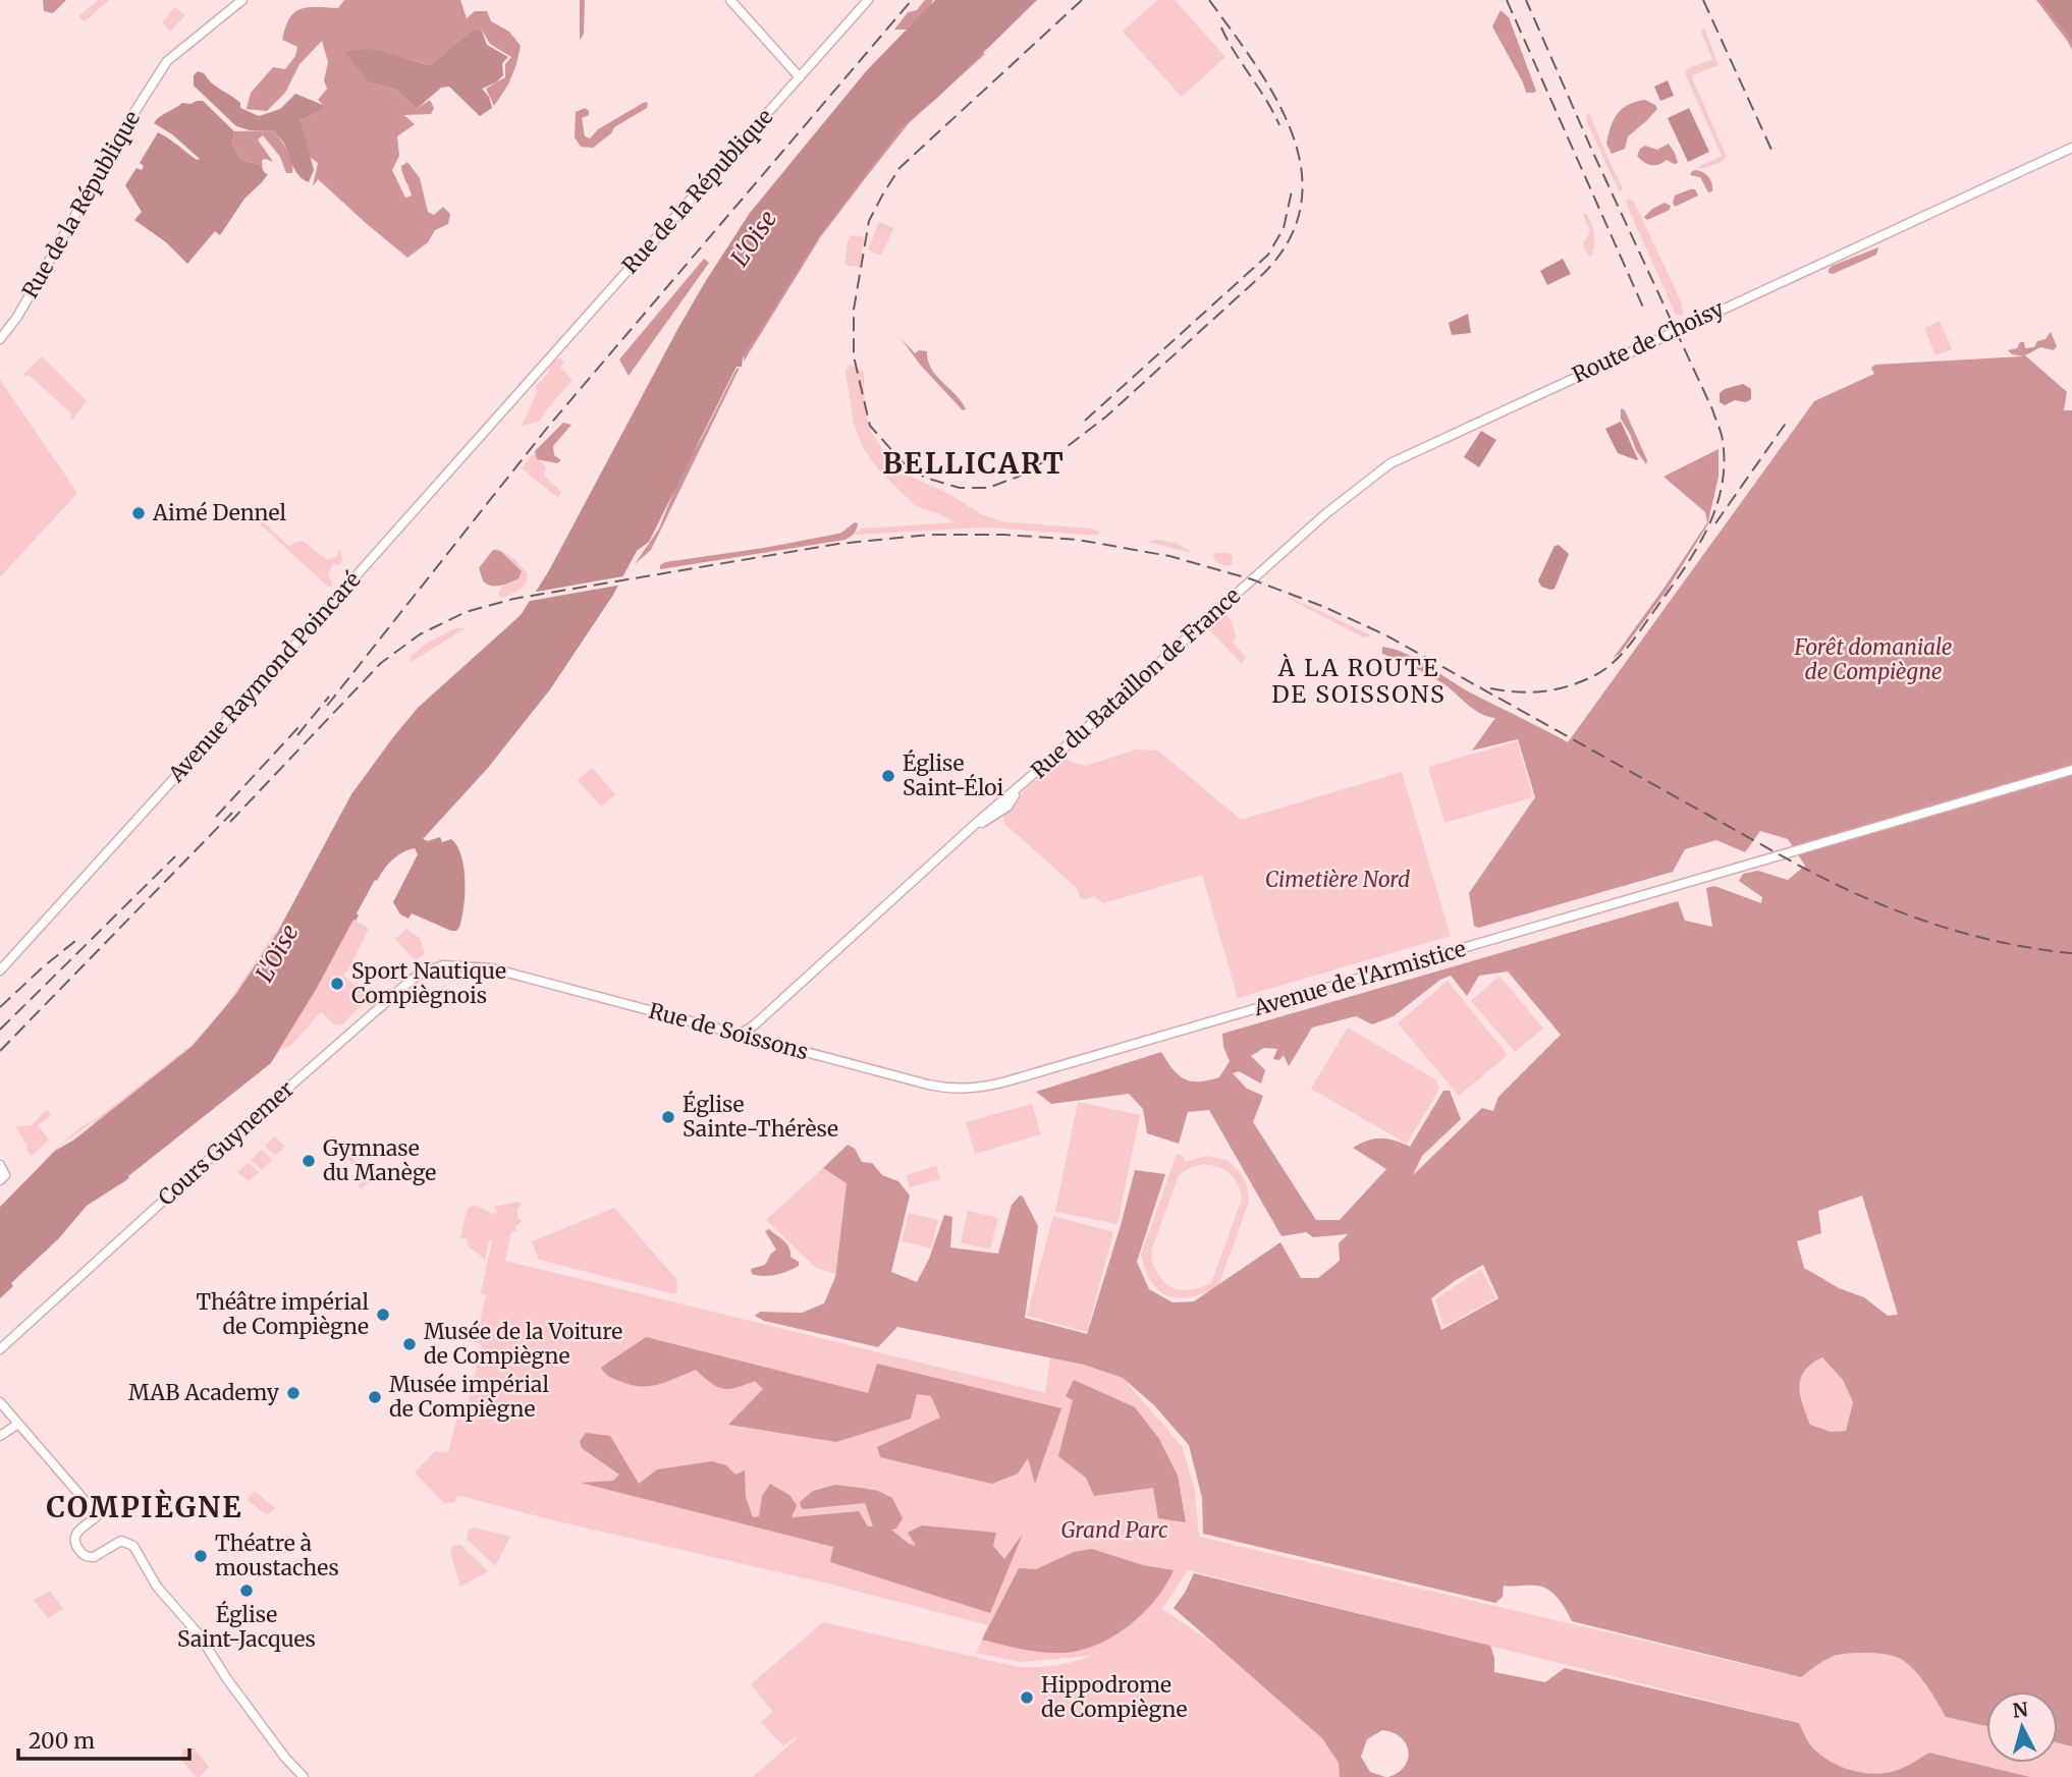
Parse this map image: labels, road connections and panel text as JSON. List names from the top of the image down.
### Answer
{
  "streets": {
    "main road": [
      "Rue de la République",
      "Route de Choisy",
      "Avenue Raymond Poincaré",
      "Rue du Bataillon de France",
      "Avenue de l'Armistice",
      "Rue de Soissons",
      "Cours Guynemer"
    ]
  },
  "crossings": [
    ["Rue de la République", "Avenue Raymond Poincaré"],
    ["Route de Choisy", "Rue du Bataillon de France"],
    ["Rue du Bataillon de France", "Rue de Soissons"],
    ["Avenue de l'Armistice", "Rue de Soissons"],
    ["Rue de Soissons", "Cours Guynemer"]
  ],
  "districts": ["BELLICART", "À LA ROUTE DE SOISSONS", "COMPIÈGNE"],
  "water": ["L'Oise"],
  "parks": ["Forêt domaniale de Compiègne", "Cimetière Nord", "Grand Parc"],
  "places": [
    "Aimé Dennel",
    "Église Saint-Éloi",
    "Sport Nautique Compiègnois",
    "Église Sainte-Thérèse",
    "Gymnase du Manège",
    "Théâtre impérial de Compiègne",
    "Musée de la Voiture de Compiègne",
    "MAB Academy",
    "Musée impérial de Compiègne",
    "Théatre à moustaches",
    "Église Saint-Jacques",
    "Hippodrome de Compiègne"
  ],
  "scale_bar": "200 m",
  "north": "top"
}
